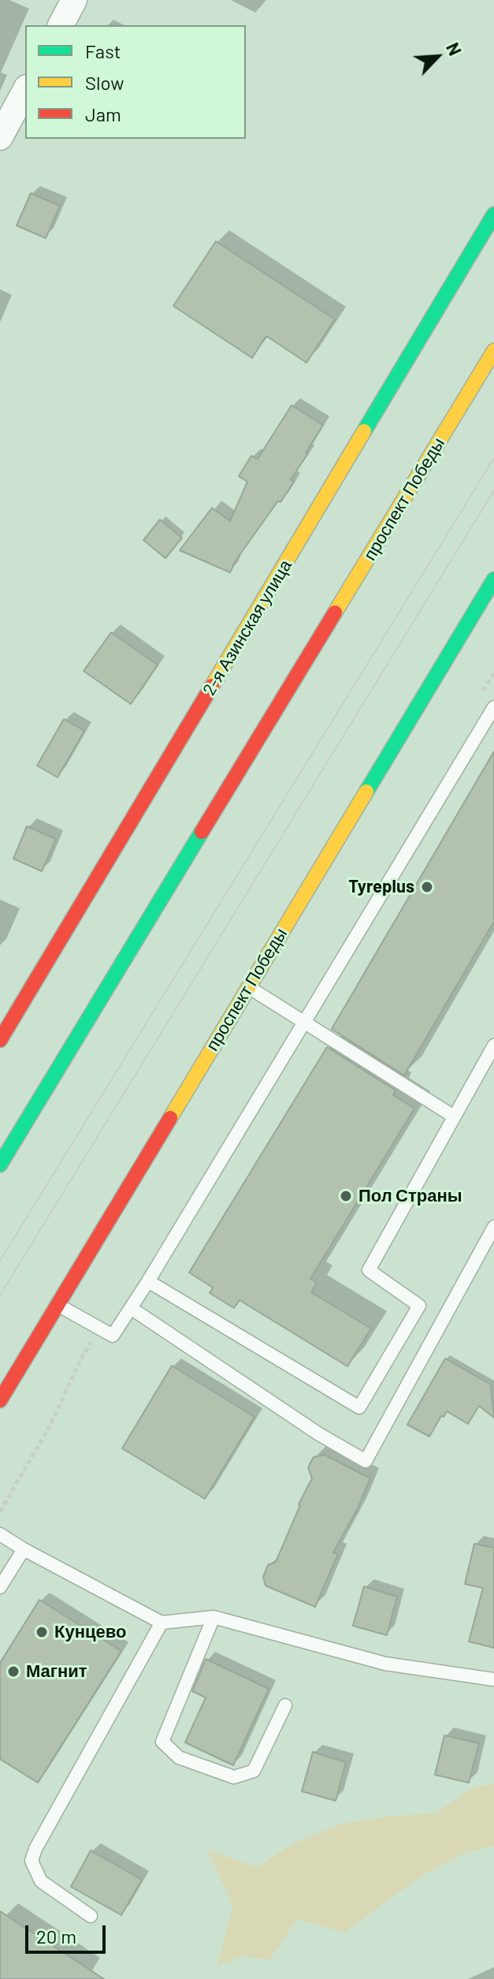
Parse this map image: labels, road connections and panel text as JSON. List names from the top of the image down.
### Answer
{
  "streets": {
    "main road": ["проспект Победы", "2-я Азинская улица"]
  },
  "places": [
    "Tyreplus",
    "Пол Страны",
    "Кунцево",
    "Магнит"
  ],
  "legend": ["Fast", "Slow", "Jam"],
  "scale_bar": "20 m",
  "north": "top right"
}
